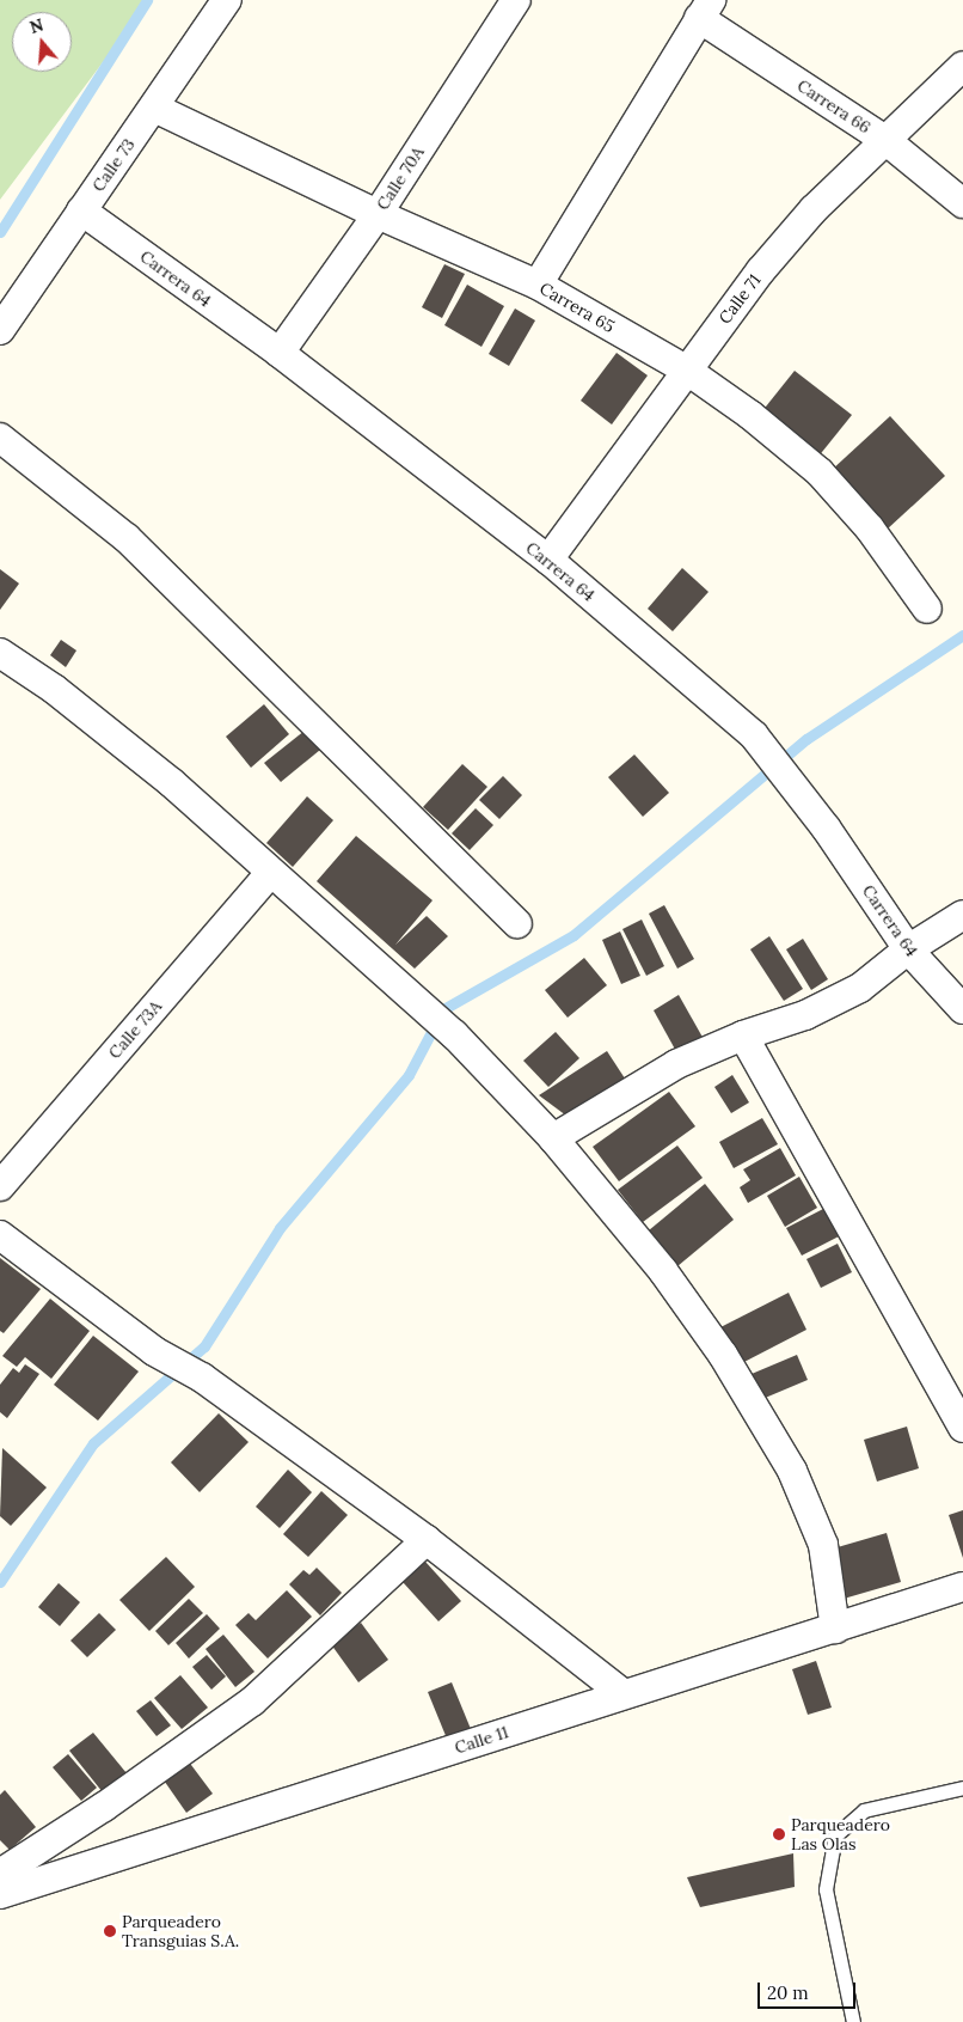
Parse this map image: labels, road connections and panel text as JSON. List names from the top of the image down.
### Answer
{
  "streets": {
    "street": [
      "Carrera 66",
      "Calle 73",
      "Calle 70A",
      "Carrera 64",
      "Calle 71",
      "Carrera 65",
      "Calle 73A",
      "Calle 11"
    ]
  },
  "crossings": [
    ["Carrera 66", "Calle 71"],
    ["Calle 73", "Carrera 64"],
    ["Calle 73", "Carrera 65"],
    ["Calle 70A", "Carrera 64"],
    ["Calle 70A", "Carrera 65"],
    ["Carrera 64", "Calle 71"],
    ["Calle 71", "Carrera 65"]
  ],
  "places": ["Parqueadero Las Olas", "Parqueadero Transguias S.A."],
  "scale_bar": "20 m",
  "north": "top"
}
